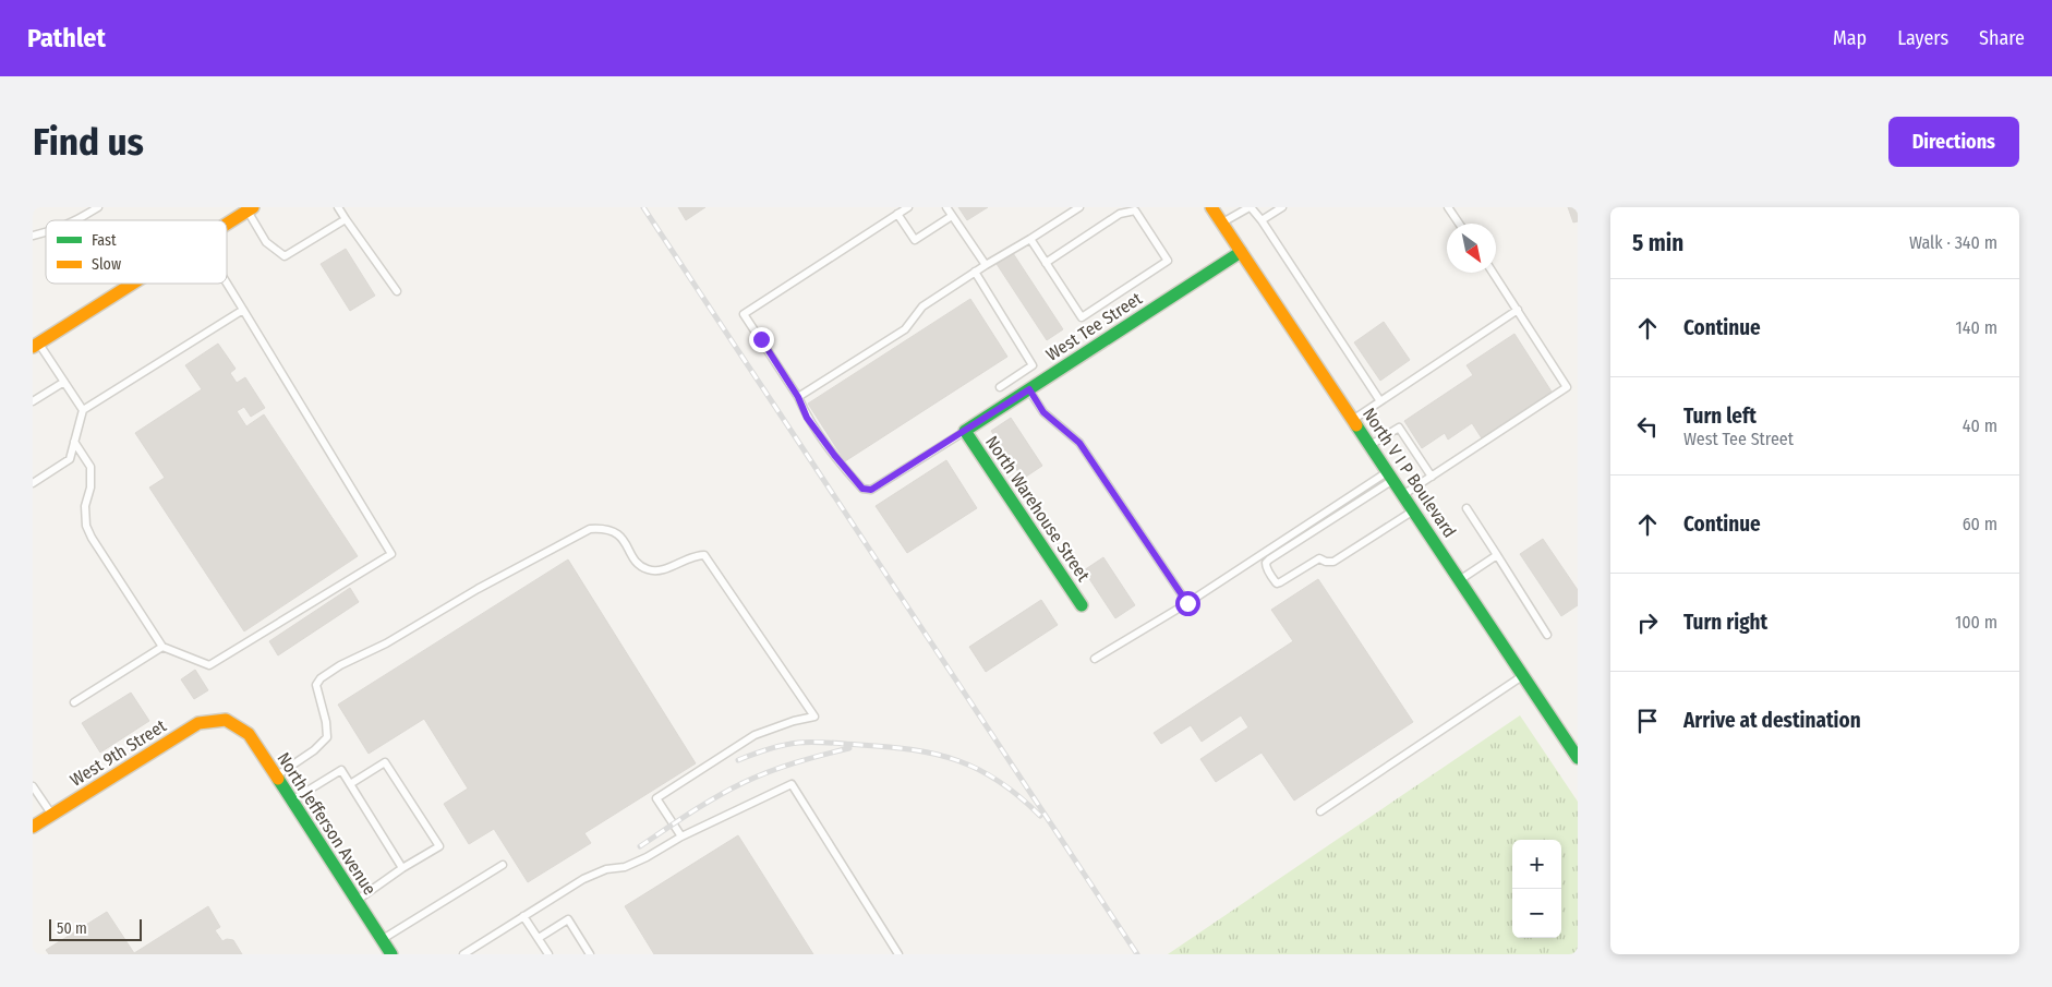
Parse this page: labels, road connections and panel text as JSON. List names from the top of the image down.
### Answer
{
  "streets": {
    "street": [
      "West Tee Street",
      "North V I P Boulevard",
      "North Warehouse Street",
      "West 9th Street",
      "North Jefferson Avenue"
    ]
  },
  "crossings": [
    ["West Tee Street", "North V I P Boulevard"],
    ["West Tee Street", "North Warehouse Street"],
    ["West 9th Street", "North Jefferson Avenue"]
  ],
  "legend": ["Fast", "Slow"],
  "scale_bar": "50 m",
  "north": "bottom right",
  "page": {
    "header": "Pathlet",
    "nav": ["Map", "Layers", "Share"],
    "buttons": "Directions",
    "title": "Find us",
    "heading": ["5 min", "Walk · 340 m"],
    "list": [
      ["Continue", "140 m"],
      ["Turn left", "West Tee Street", "40 m"],
      ["Continue", "60 m"],
      ["Turn right", "100 m"],
      "Arrive at destination"
    ],
    "map_buttons": ["+", "−"],
    "scale": "50 m"
  }
}
